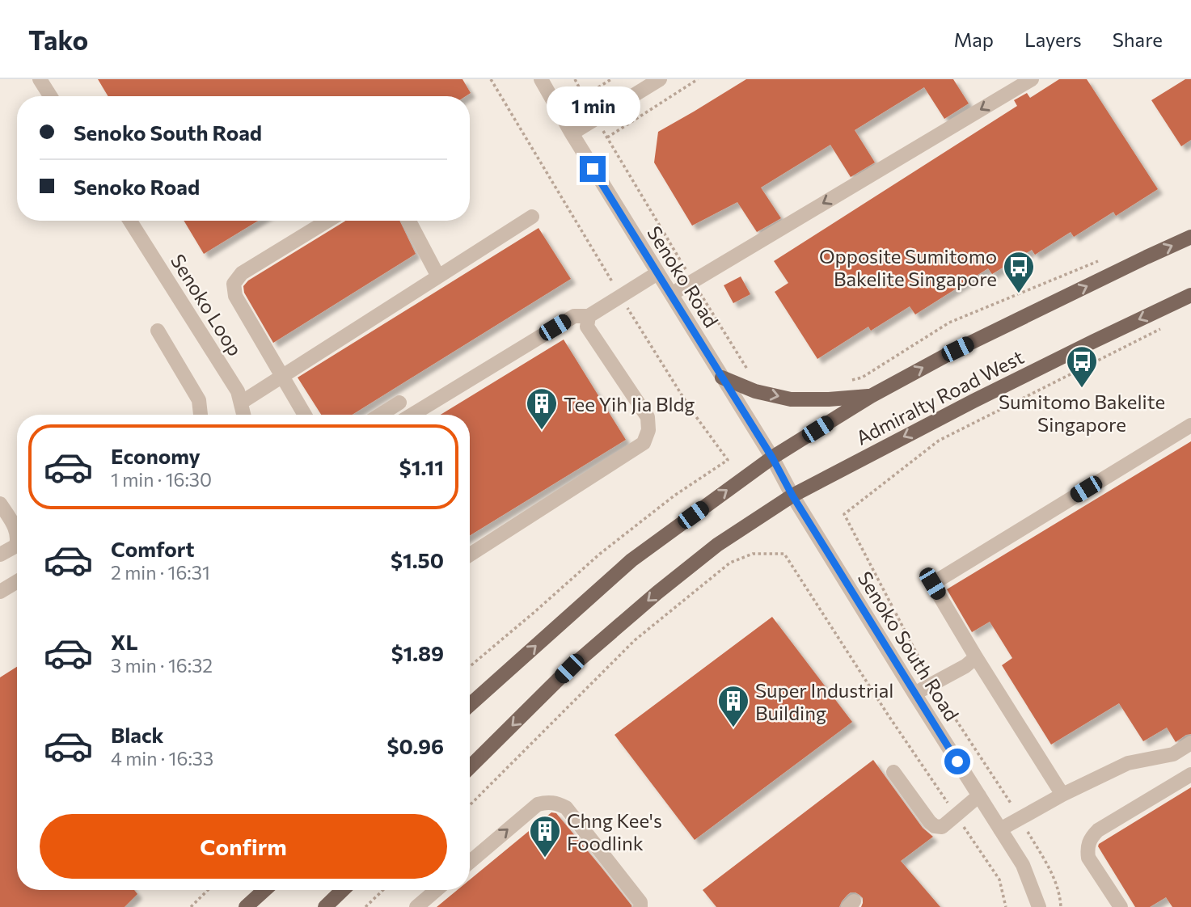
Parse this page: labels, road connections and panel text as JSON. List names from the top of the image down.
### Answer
{
  "streets": {
    "main road": ["Admiralty Road West"],
    "street": ["Senoko Road", "Senoko Loop", "Senoko South Road"]
  },
  "crossings": [
    ["Senoko Road", "Admiralty Road West"],
    ["Senoko Road", "Senoko South Road"],
    ["Admiralty Road West", "Senoko South Road"]
  ],
  "places": {
    "bus stop": ["Opposite Sumitomo Bakelite Singapore", "Sumitomo Bakelite Singapore"],
    "building": ["Tee Yih Jia Bldg", "Super Industrial Building", "Chng Kee's Foodlink"]
  },
  "page": {
    "header": "Tako",
    "nav": ["Map", "Layers", "Share"],
    "bubble": "1 min",
    "banner": ["Senoko South Road", "Senoko Road"],
    "list": [
      {
        "name": "Economy",
        "note": "1 min · 16:30",
        "value": "$1.11"
      },
      {
        "name": "Comfort",
        "note": "2 min · 16:31",
        "value": "$1.50"
      },
      {
        "name": "XL",
        "note": "3 min · 16:32",
        "value": "$1.89"
      },
      {
        "name": "Black",
        "note": "4 min · 16:33",
        "value": "$0.96"
      }
    ],
    "buttons": "Confirm"
  }
}
